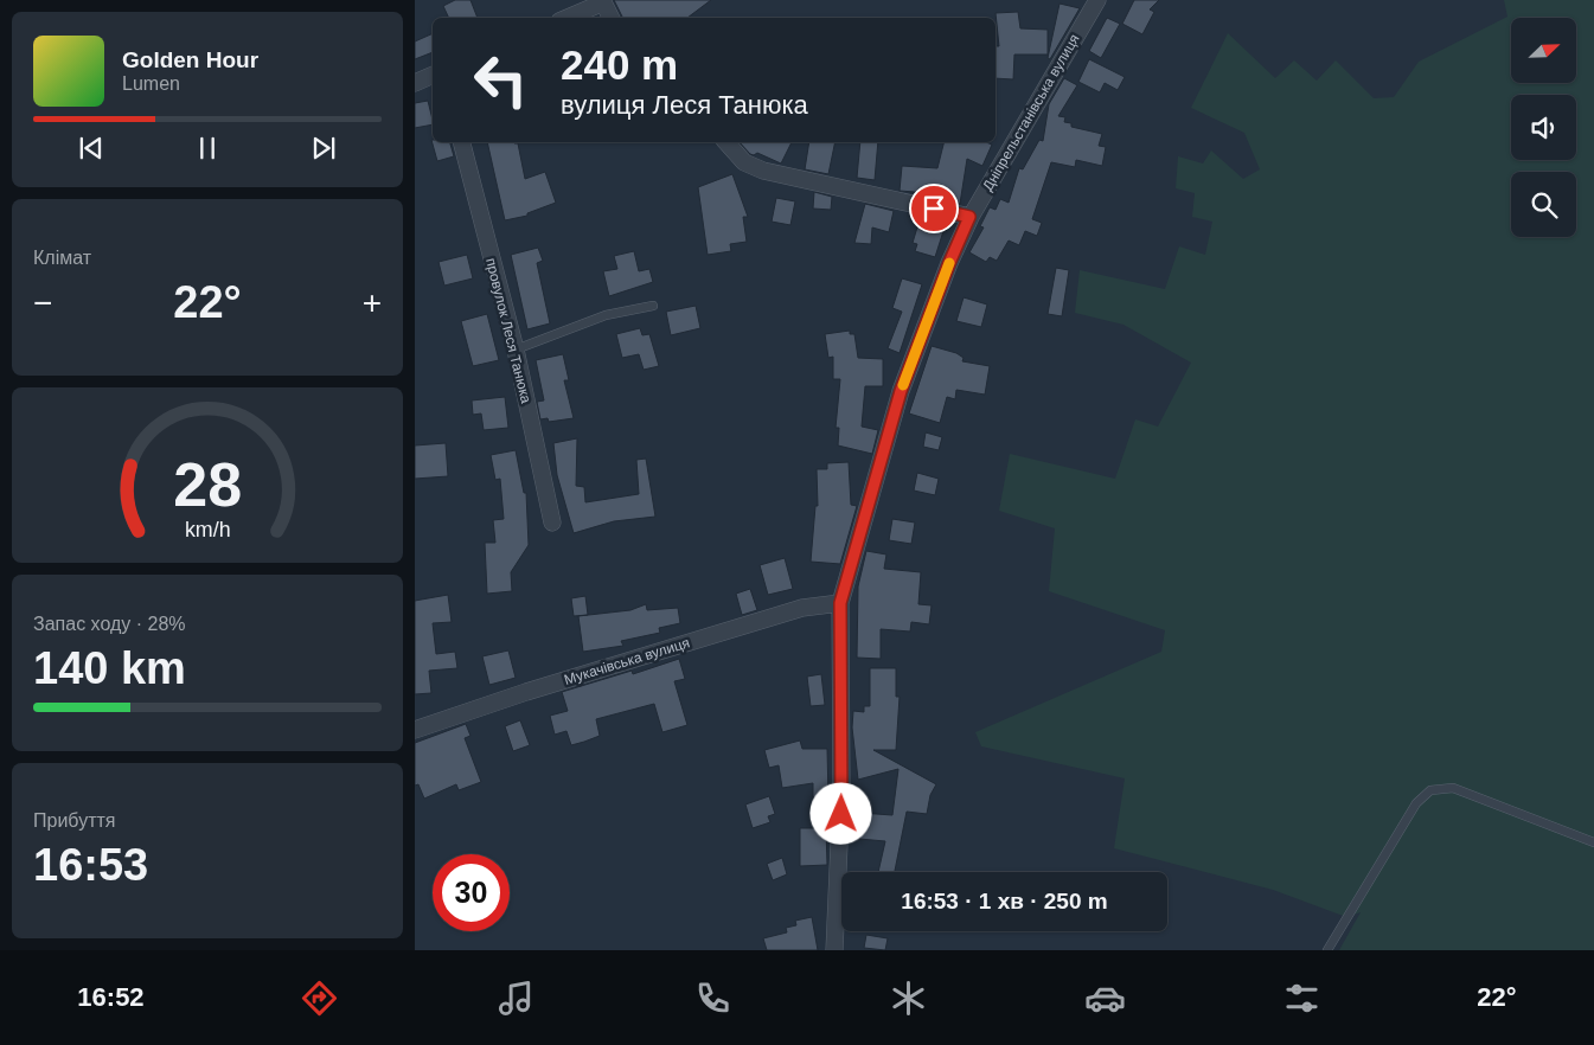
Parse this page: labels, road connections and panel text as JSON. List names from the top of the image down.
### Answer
{
  "streets": {
    "street": ["Дніпрельстанівська вулиця", "провулок Леся Танюка", "Мукачівська вулиця"]
  },
  "crossings": [
    ["Дніпрельстанівська вулиця", "Мукачівська вулиця"]
  ],
  "north": "top right",
  "page": {
    "turn": ["240 m", "вулиця Леся Танюка"],
    "song": ["Golden Hour", "Lumen"],
    "tile": [
      "Клімат",
      ["Запас ходу · 28%", "140 km"],
      ["Прибуття", "16:53"]
    ],
    "heat": ["−", "22°", "+"],
    "limit": "30",
    "trip": "16:53 · 1 хв · 250 m",
    "tabs": ["16:52", "22°"],
    "gauge": ["28", "km/h"]
  }
}
